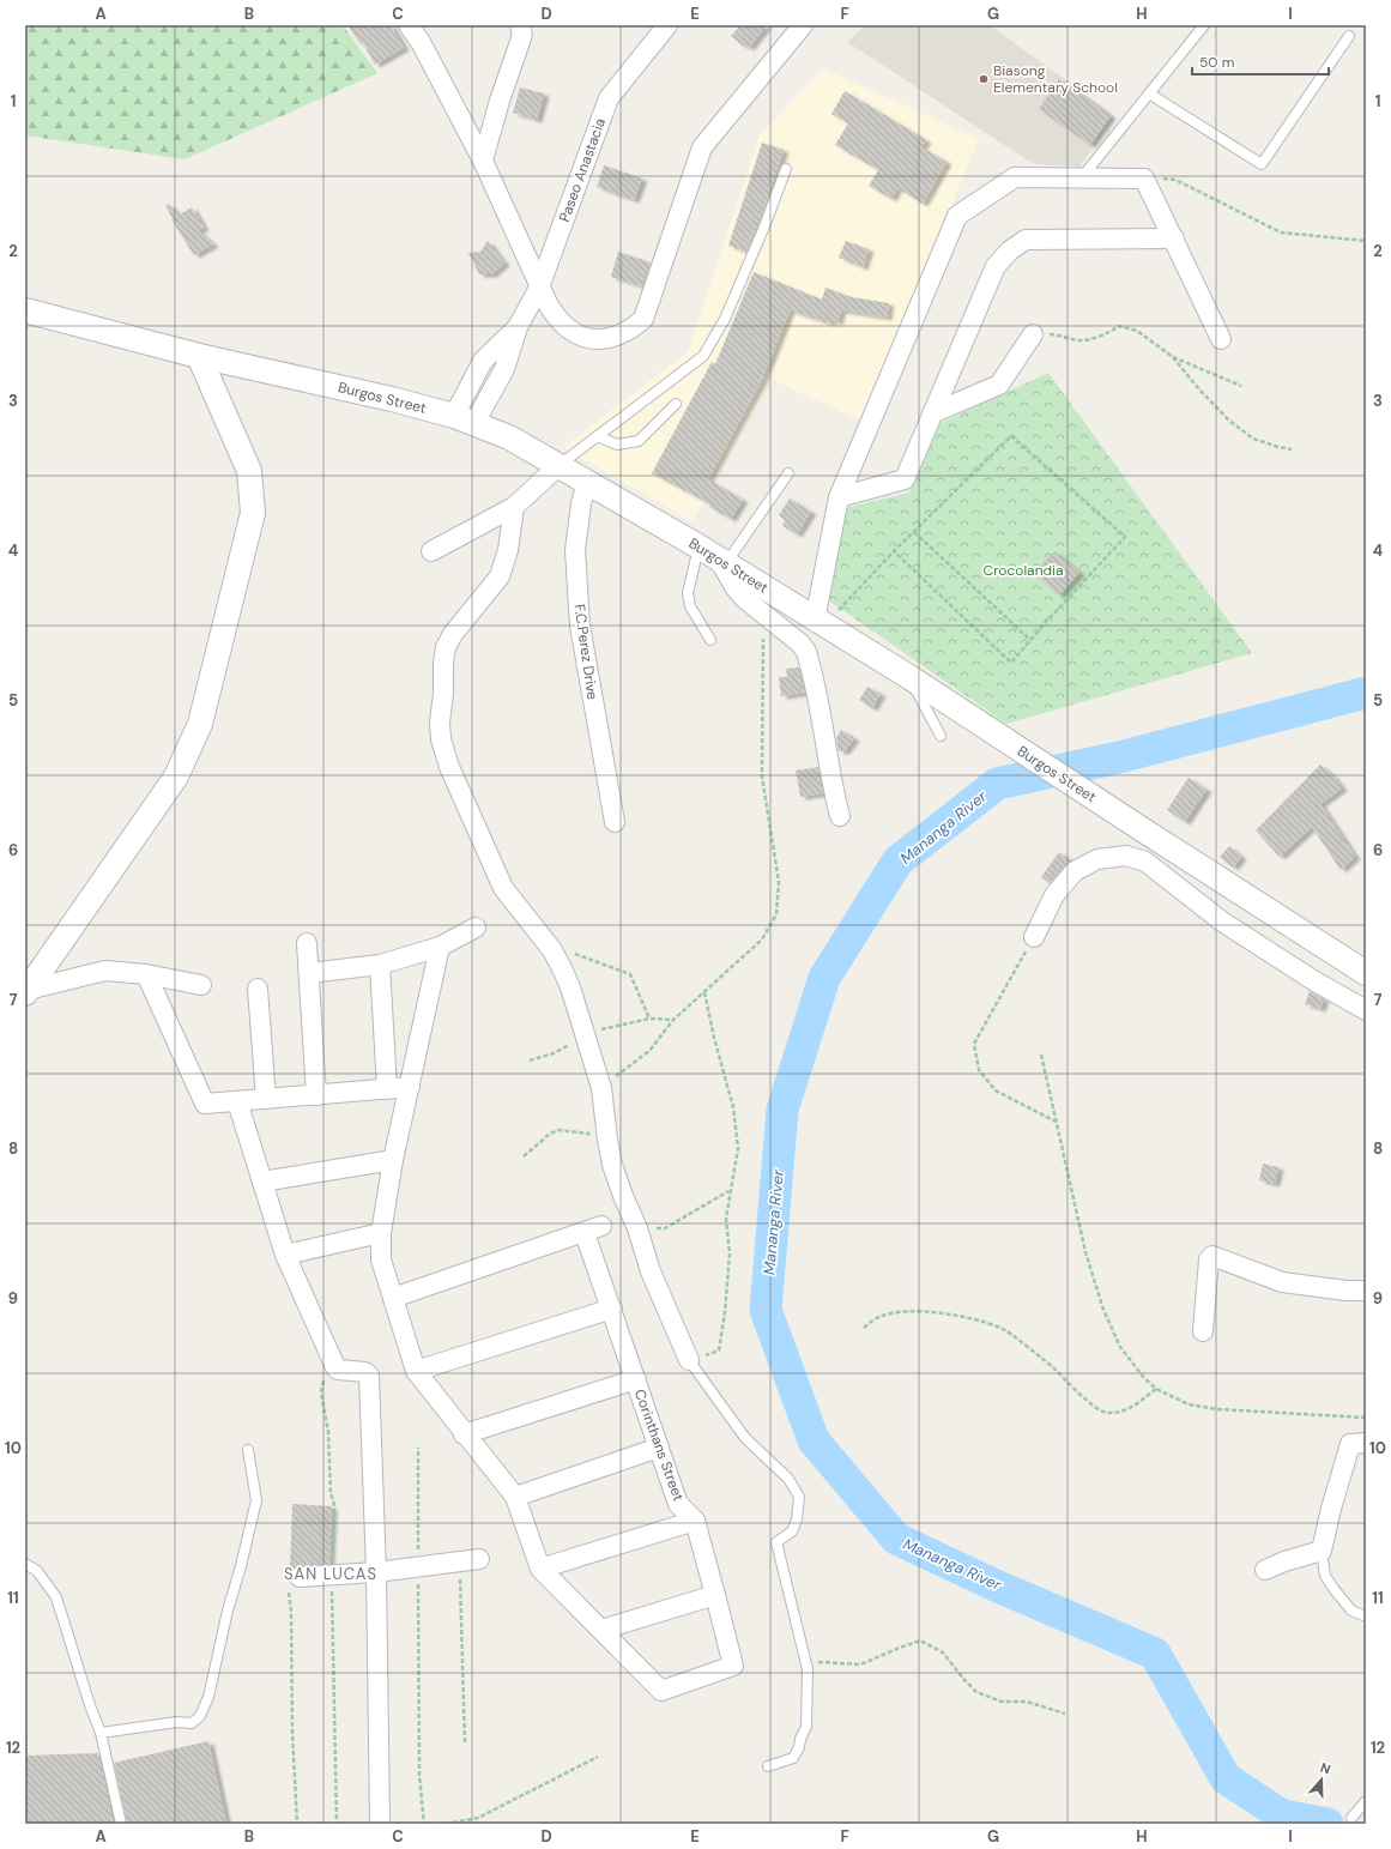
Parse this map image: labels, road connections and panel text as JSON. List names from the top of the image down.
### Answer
{
  "streets": {
    "street": [
      "Paseo Anastacia",
      "Burgos Street",
      "F.C.Perez Drive",
      "Corinthans Street"
    ]
  },
  "crossings": [
    ["Paseo Anastacia", "Burgos Street"],
    ["Burgos Street", "F.C.Perez Drive"]
  ],
  "districts": ["SAN LUCAS"],
  "water": ["Mananga River"],
  "parks": ["Crocolandia"],
  "places": ["Biasong Elementary School"],
  "scale_bar": "50 m",
  "north": "top",
  "grid": {
    "columns": [
      "A",
      "B",
      "C",
      "D",
      "E",
      "F",
      "G",
      "H",
      "I"
    ],
    "rows": [
      "1",
      "2",
      "3",
      "4",
      "5",
      "6",
      "7",
      "8",
      "9",
      "10",
      "11",
      "12"
    ]
  }
}
